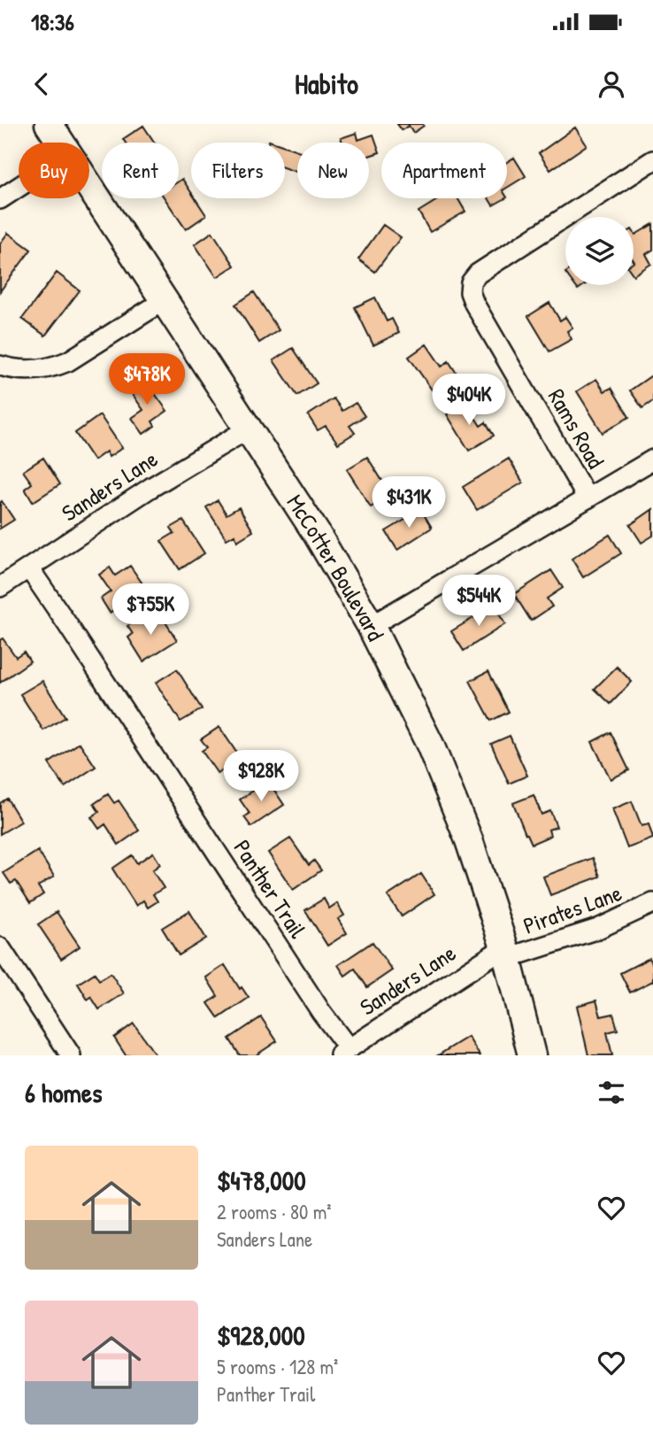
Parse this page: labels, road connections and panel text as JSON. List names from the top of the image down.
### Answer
{
  "streets": {
    "street": [
      "Rams Road",
      "Sanders Lane",
      "McCotter Boulevard",
      "Panther Trail",
      "Pirates Lane"
    ]
  },
  "crossings": [
    ["Sanders Lane", "McCotter Boulevard"],
    ["Sanders Lane", "Panther Trail"],
    ["Sanders Lane", "Pirates Lane"],
    ["McCotter Boulevard", "Pirates Lane"]
  ],
  "page": {
    "status": "18:36",
    "header": "Habito",
    "chip": [
      "Buy",
      "Rent",
      "Filters",
      "New",
      "Apartment"
    ],
    "price": [
      "$478K",
      "$404K",
      "$431K",
      "$544K",
      "$755K",
      "$928K"
    ],
    "heading": "6 homes",
    "list": [
      {
        "name": "$478,000",
        "note": "2 rooms · 80 m² · Sanders Lane"
      },
      {
        "name": "$928,000",
        "note": "5 rooms · 128 m² · Panther Trail"
      }
    ]
  }
}
